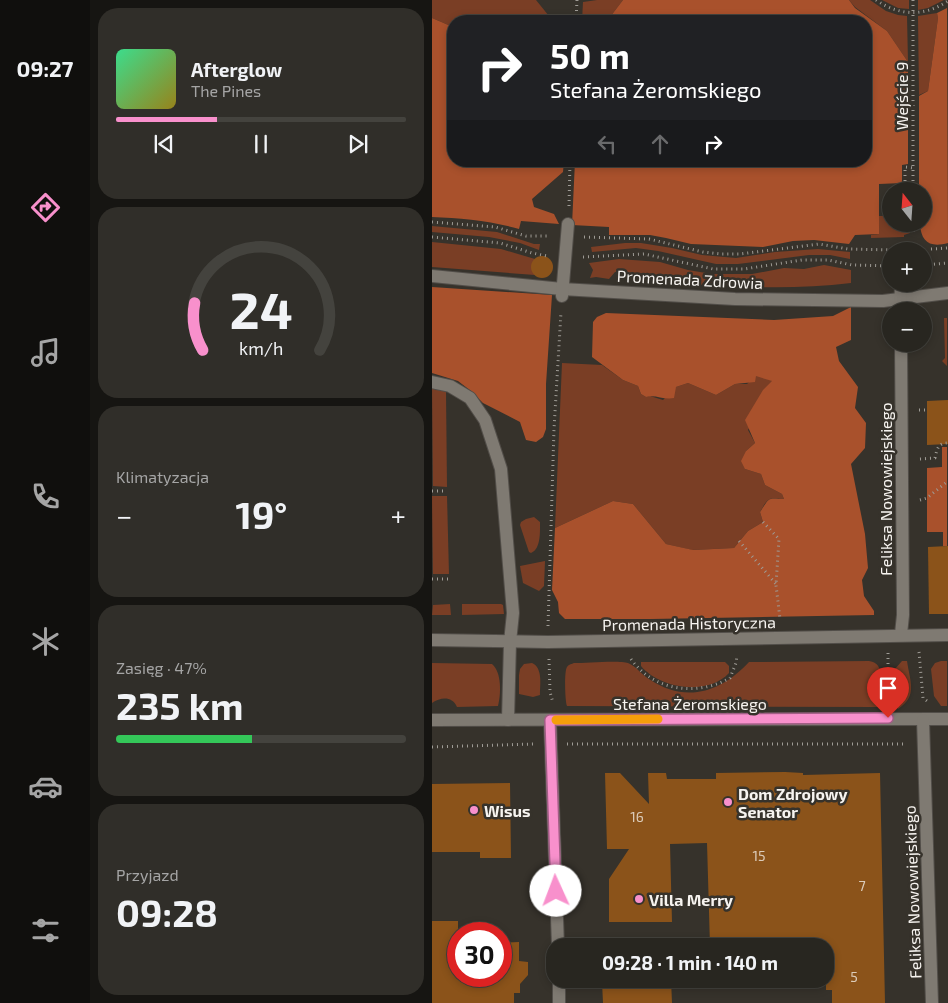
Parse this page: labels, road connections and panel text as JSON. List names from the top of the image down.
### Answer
{
  "streets": {
    "street": [
      "Promenada Zdrowia",
      "Feliksa Nowowiejskiego",
      "Promenada Historyczna",
      "Stefana Żeromskiego"
    ],
    "path": ["Wejście 9"]
  },
  "crossings": [
    ["Feliksa Nowowiejskiego", "Promenada Historyczna"],
    ["Feliksa Nowowiejskiego", "Stefana Żeromskiego"]
  ],
  "places": ["Dom Zdrojowy Senator", "Wisus", "Villa Merry"],
  "house_numbers": [
    "16",
    "15",
    "7",
    "5"
  ],
  "north": "top",
  "page": {
    "tabs": "09:27",
    "turn": ["50 m", "Stefana Żeromskiego"],
    "song": ["Afterglow", "The Pines"],
    "map_buttons": ["+", "−"],
    "tile": [
      "Klimatyzacja",
      ["Zasięg · 47%", "235 km"],
      ["Przyjazd", "09:28"]
    ],
    "heat": ["−", "19°", "+"],
    "limit": "30",
    "trip": "09:28 · 1 min · 140 m",
    "gauge": ["24", "km/h"]
  }
}
